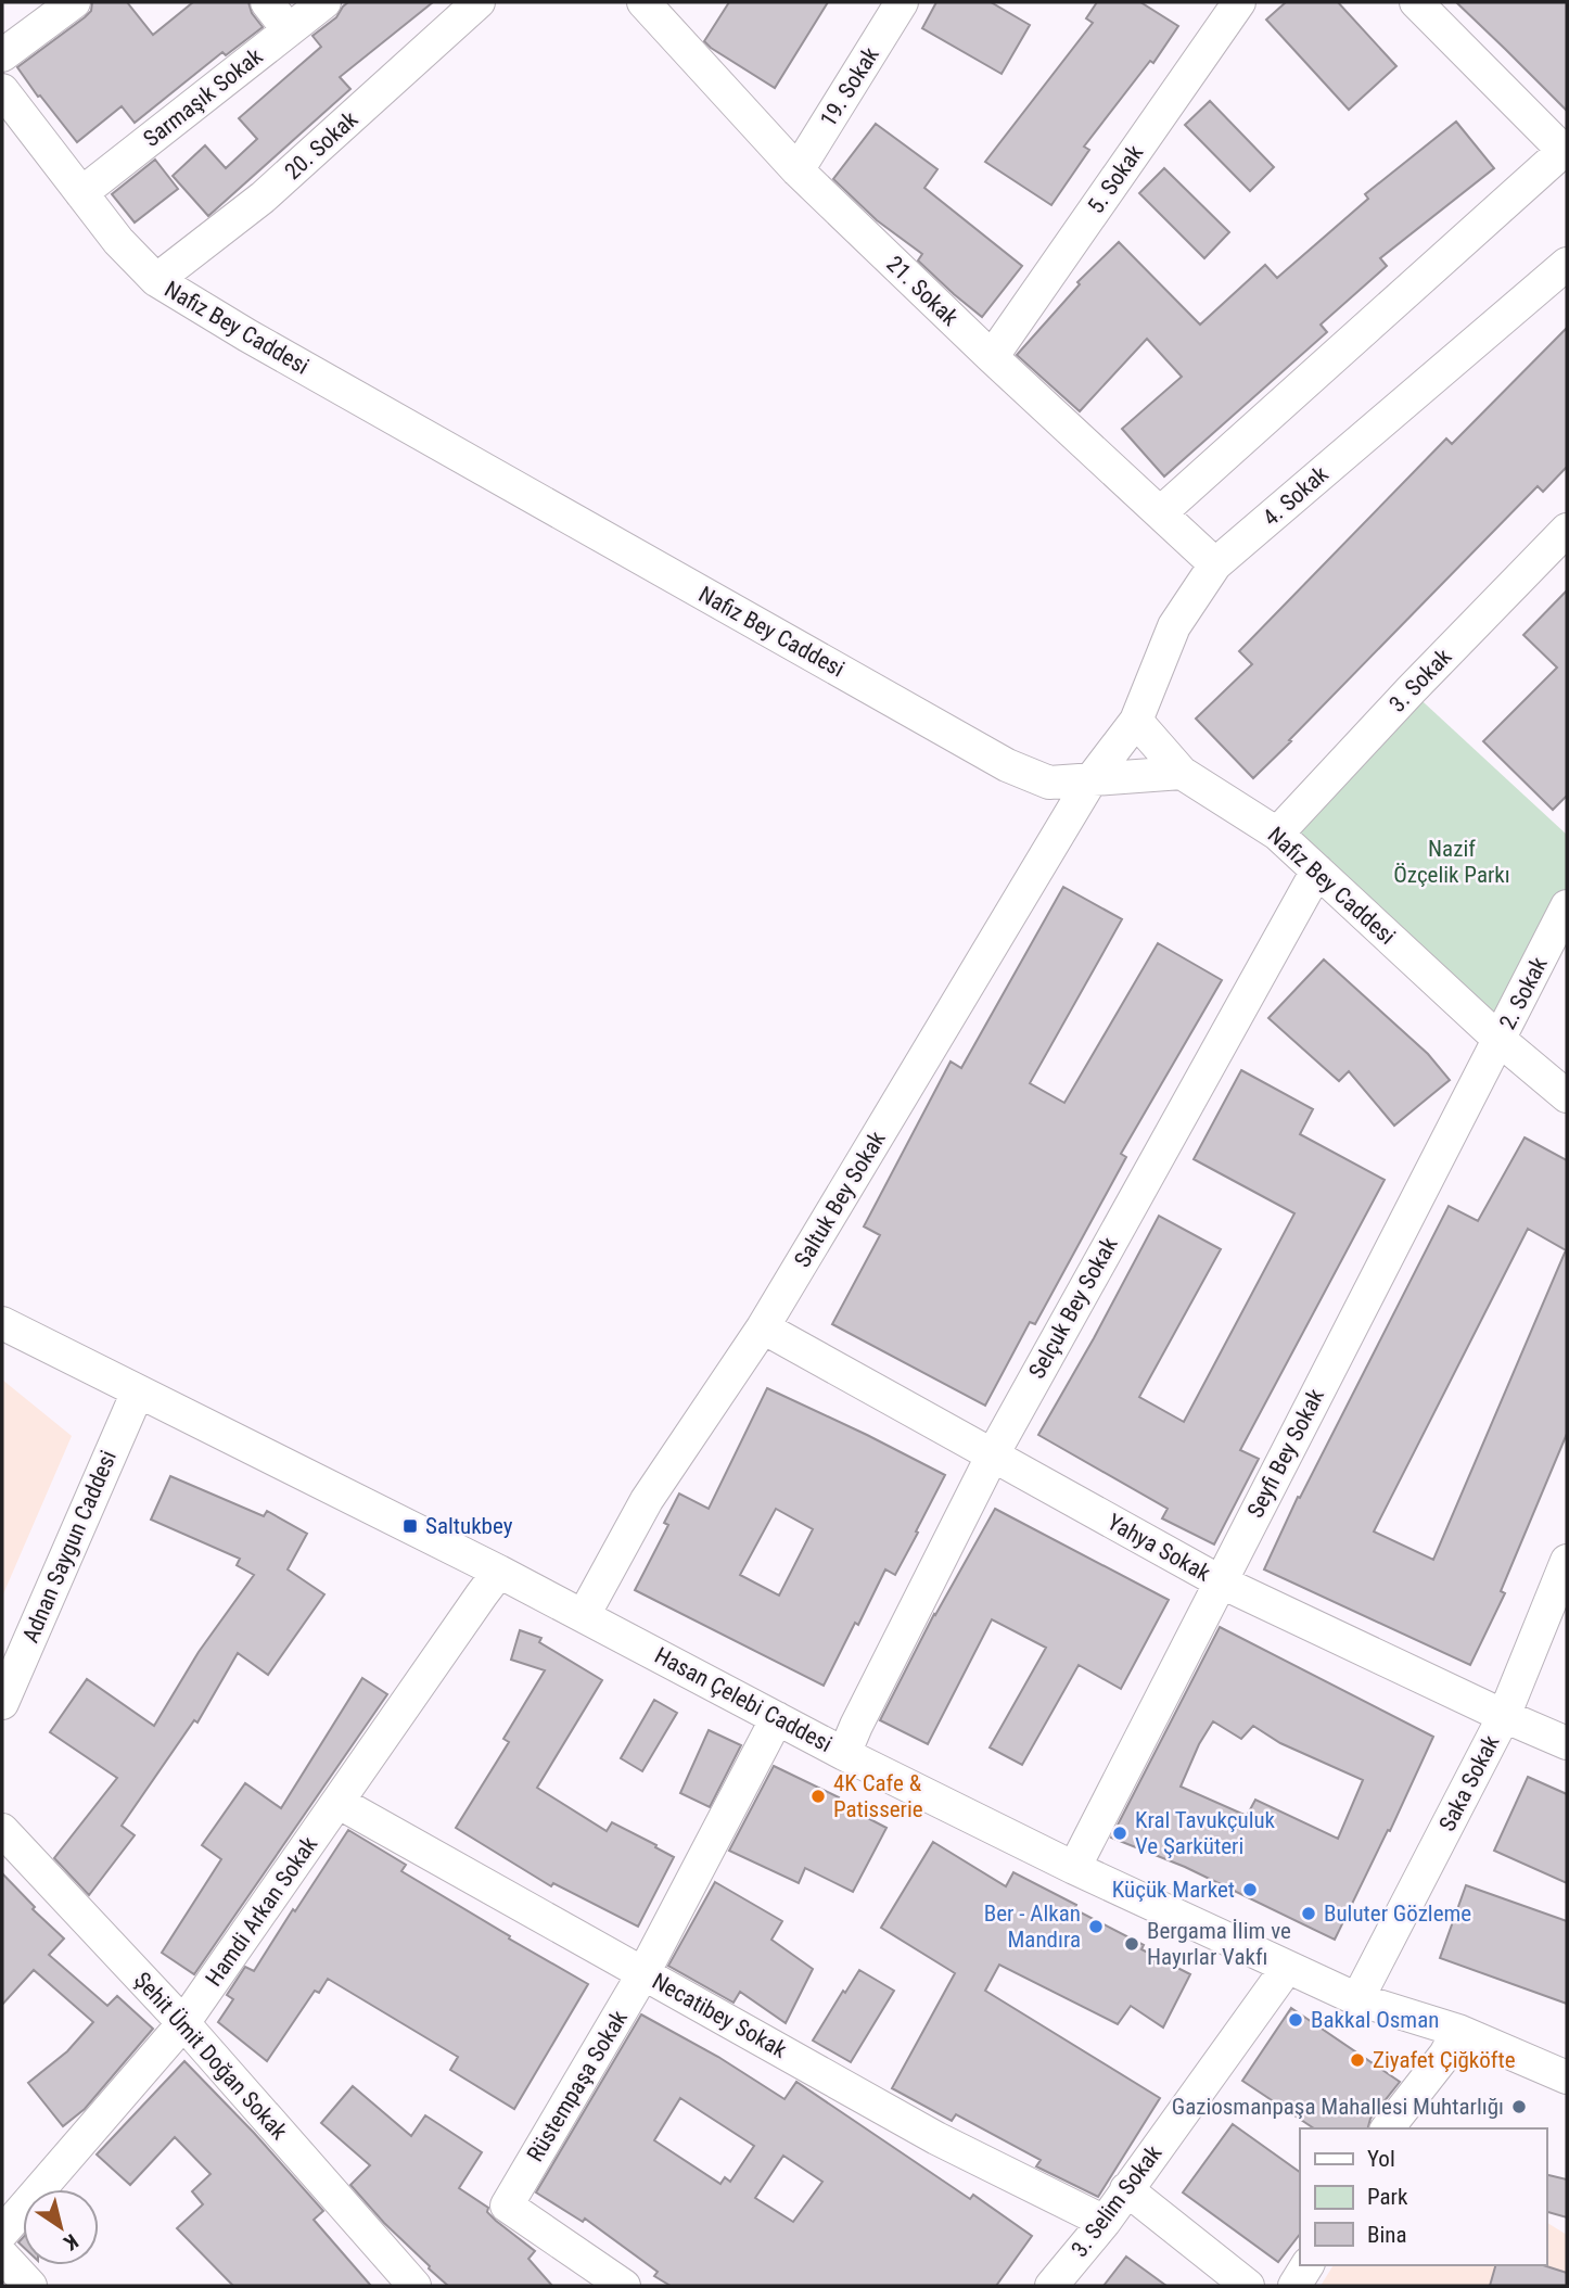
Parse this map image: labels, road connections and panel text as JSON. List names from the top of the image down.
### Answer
{
  "streets": {
    "street": [
      "19. Sokak",
      "Sarmaşık Sokak",
      "20. Sokak",
      "5. Sokak",
      "21. Sokak",
      "Nafiz Bey Caddesi",
      "4. Sokak",
      "3. Sokak",
      "2. Sokak",
      "Saltuk Bey Sokak",
      "Selçuk Bey Sokak",
      "Seyfi Bey Sokak",
      "Adnan Saygun Caddesi",
      "Yahya Sokak",
      "Hasan Çelebi Caddesi",
      "Saka Sokak",
      "Hamdi Arkan Sokak",
      "Necatibey Sokak",
      "Şehit Ümit Doğan Sokak",
      "Rüstempaşa Sokak",
      "3. Selim Sokak"
    ]
  },
  "crossings": [
    ["19. Sokak", "21. Sokak"],
    ["Sarmaşık Sokak", "Nafiz Bey Caddesi"],
    ["20. Sokak", "Nafiz Bey Caddesi"],
    ["5. Sokak", "21. Sokak"],
    ["21. Sokak", "4. Sokak"],
    ["Nafiz Bey Caddesi", "4. Sokak"],
    ["Nafiz Bey Caddesi", "3. Sokak"],
    ["Nafiz Bey Caddesi", "2. Sokak"],
    ["Nafiz Bey Caddesi", "Saltuk Bey Sokak"],
    ["Nafiz Bey Caddesi", "Selçuk Bey Sokak"],
    ["Nafiz Bey Caddesi", "Seyfi Bey Sokak"],
    ["4. Sokak", "Saltuk Bey Sokak"],
    ["2. Sokak", "Seyfi Bey Sokak"],
    ["Saltuk Bey Sokak", "Yahya Sokak"],
    ["Saltuk Bey Sokak", "Hasan Çelebi Caddesi"],
    ["Selçuk Bey Sokak", "Yahya Sokak"],
    ["Selçuk Bey Sokak", "Hasan Çelebi Caddesi"],
    ["Seyfi Bey Sokak", "Yahya Sokak"],
    ["Seyfi Bey Sokak", "Hasan Çelebi Caddesi"],
    ["Adnan Saygun Caddesi", "Hasan Çelebi Caddesi"],
    ["Yahya Sokak", "Saka Sokak"],
    ["Hasan Çelebi Caddesi", "Saka Sokak"],
    ["Hasan Çelebi Caddesi", "Hamdi Arkan Sokak"],
    ["Hasan Çelebi Caddesi", "Rüstempaşa Sokak"],
    ["Hasan Çelebi Caddesi", "3. Selim Sokak"],
    ["Hamdi Arkan Sokak", "Necatibey Sokak"],
    ["Hamdi Arkan Sokak", "Şehit Ümit Doğan Sokak"],
    ["Necatibey Sokak", "Rüstempaşa Sokak"],
    ["Necatibey Sokak", "3. Selim Sokak"]
  ],
  "parks": ["Nazif Özçelik Parkı"],
  "places": {
    "transit": ["Saltukbey"],
    "other": [
      "4K Cafe & Patisserie",
      "Kral Tavukçuluk Ve Şarküteri",
      "Küçük Market",
      "Buluter Gözleme",
      "Ber - Alkan Mandıra",
      "Bergama İlim ve Hayırlar Vakfı",
      "Bakkal Osman",
      "Ziyafet Çiğköfte",
      "Gaziosmanpaşa Mahallesi Muhtarlığı"
    ]
  },
  "legend": ["Yol", "Park", "Bina"],
  "north": "bottom right"
}
